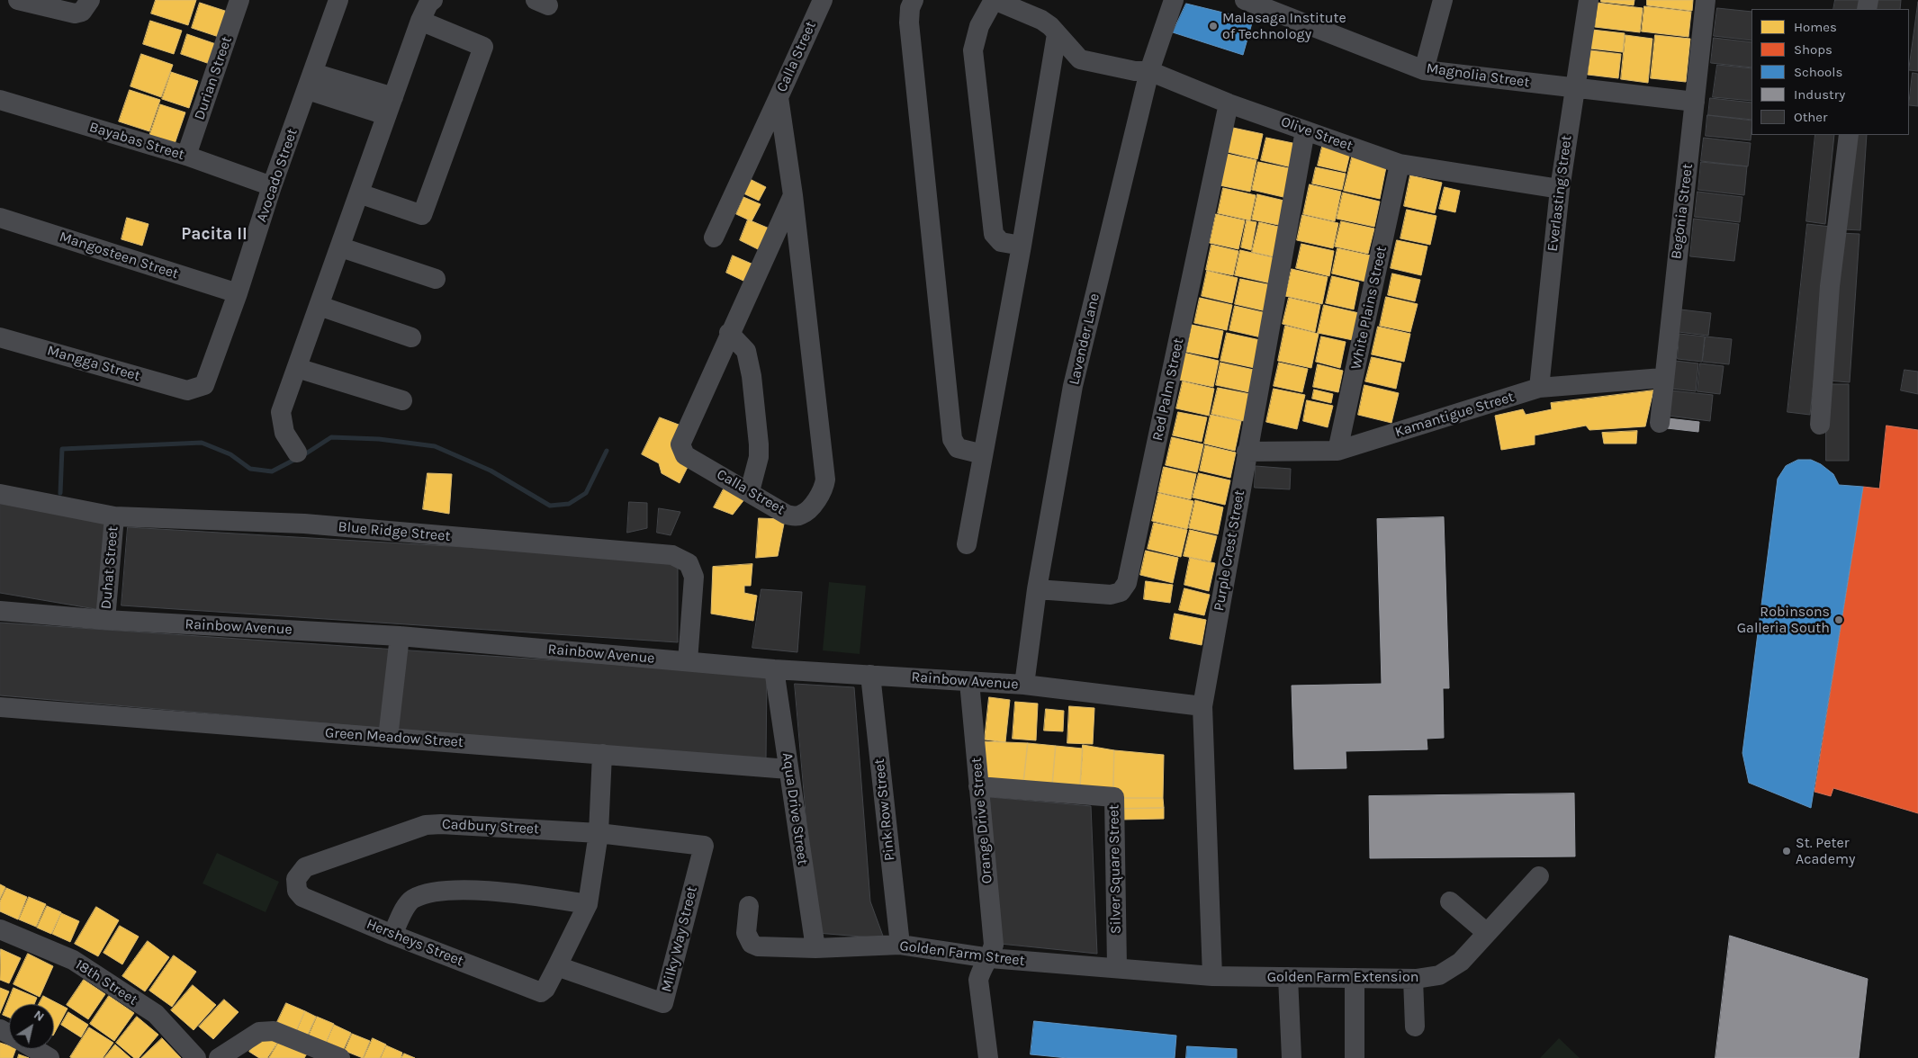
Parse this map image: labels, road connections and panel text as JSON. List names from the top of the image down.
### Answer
{
  "streets": {
    "street": [
      "Calla Street",
      "Magnolia Street",
      "Durian Street",
      "Olive Street",
      "Bayabas Street",
      "Avocado Street",
      "Everlasting Street",
      "Begonia Street",
      "Mangosteen Street",
      "White Plains Street",
      "Lavender Lane",
      "Mangga Street",
      "Red Palm Street",
      "Kamantigue Street",
      "Blue Ridge Street",
      "Purple Crest Street",
      "Duhat Street",
      "Rainbow Avenue",
      "Green Meadow Street",
      "Aqua Drive Street",
      "Pink Row Street",
      "Orange Drive Street",
      "Cadbury Street",
      "Silver Square Street",
      "Milky Way Street",
      "Hersheys Street",
      "Golden Farm Street",
      "Golden Farm Extension",
      "18th Street"
    ]
  },
  "crossings": [
    ["Magnolia Street", "Everlasting Street"],
    ["Magnolia Street", "Begonia Street"],
    ["Durian Street", "Bayabas Street"],
    ["Olive Street", "Everlasting Street"],
    ["Olive Street", "White Plains Street"],
    ["Olive Street", "Lavender Lane"],
    ["Olive Street", "Red Palm Street"],
    ["Olive Street", "Purple Crest Street"],
    ["Bayabas Street", "Avocado Street"],
    ["Avocado Street", "Mangosteen Street"],
    ["Avocado Street", "Mangga Street"],
    ["Everlasting Street", "Kamantigue Street"],
    ["Begonia Street", "Kamantigue Street"],
    ["White Plains Street", "Kamantigue Street"],
    ["Lavender Lane", "Red Palm Street"],
    ["Lavender Lane", "Rainbow Avenue"],
    ["Kamantigue Street", "Purple Crest Street"],
    ["Blue Ridge Street", "Duhat Street"],
    ["Blue Ridge Street", "Rainbow Avenue"],
    ["Purple Crest Street", "Rainbow Avenue"],
    ["Purple Crest Street", "Golden Farm Street"],
    ["Purple Crest Street", "Golden Farm Extension"],
    ["Duhat Street", "Rainbow Avenue"],
    ["Rainbow Avenue", "Aqua Drive Street"],
    ["Rainbow Avenue", "Pink Row Street"],
    ["Rainbow Avenue", "Orange Drive Street"],
    ["Green Meadow Street", "Aqua Drive Street"],
    ["Aqua Drive Street", "Golden Farm Street"],
    ["Pink Row Street", "Golden Farm Street"],
    ["Orange Drive Street", "Silver Square Street"],
    ["Orange Drive Street", "Golden Farm Street"],
    ["Cadbury Street", "Milky Way Street"],
    ["Cadbury Street", "Hersheys Street"],
    ["Silver Square Street", "Golden Farm Street"],
    ["Milky Way Street", "Hersheys Street"],
    ["Golden Farm Street", "Golden Farm Extension"]
  ],
  "districts": ["Pacita II"],
  "places": ["Malasaga Institute of Technology", "Robinsons Galleria South", "St. Peter Academy"],
  "legend": [
    "Homes",
    "Shops",
    "Schools",
    "Industry",
    "Other"
  ],
  "north": "top right"
}
